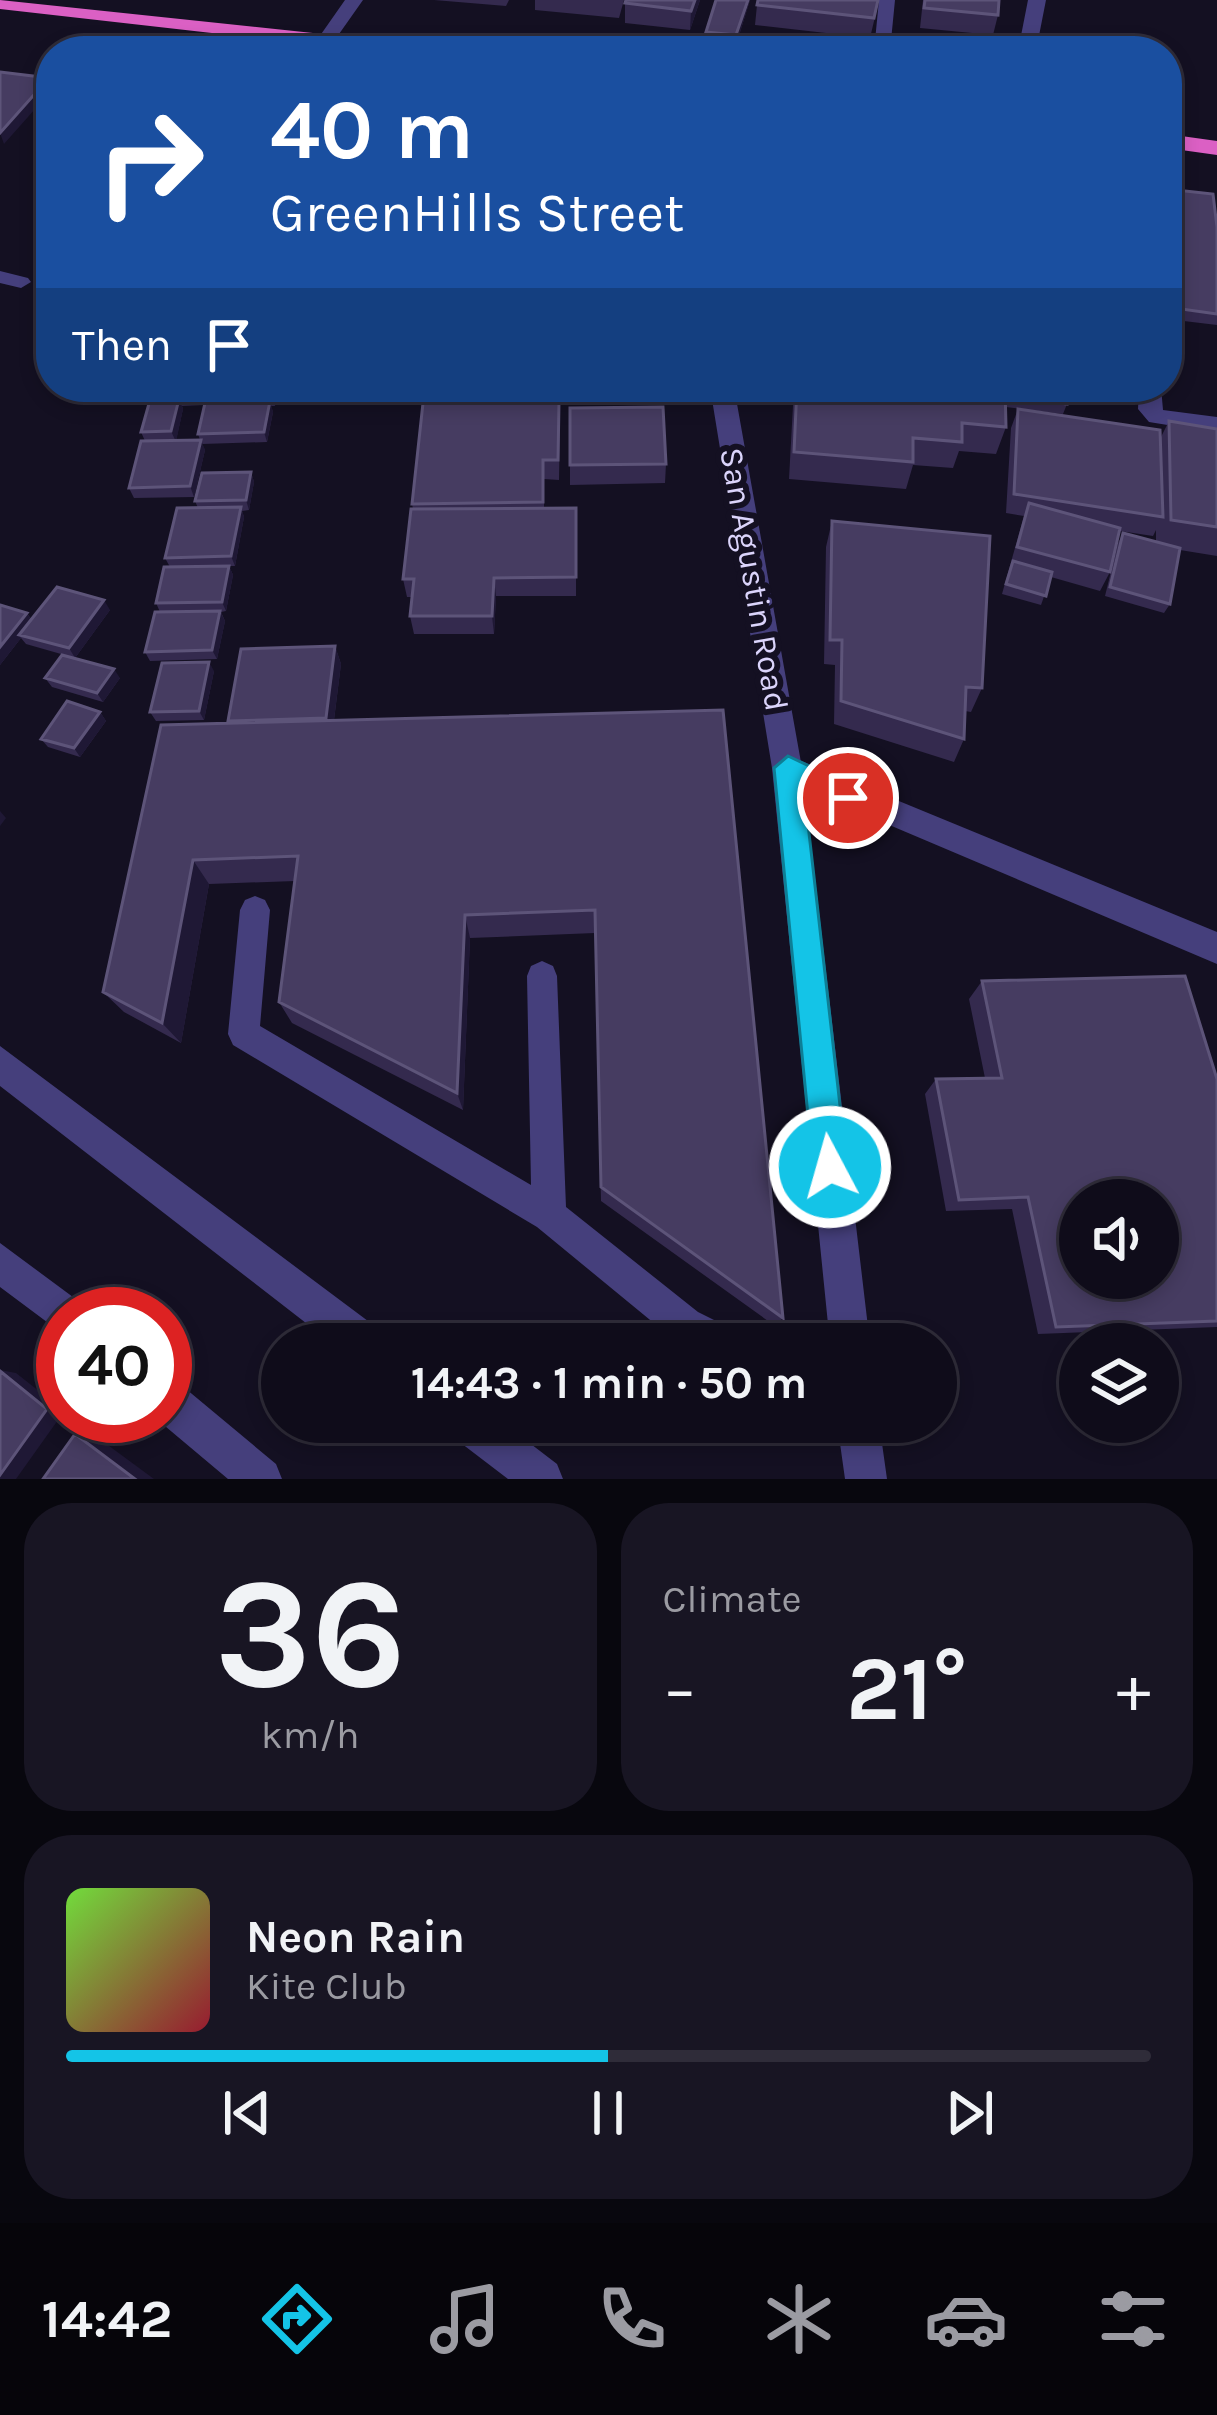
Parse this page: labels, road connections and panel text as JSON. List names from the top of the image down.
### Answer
{
  "streets": {
    "street": ["San Agustin Road"]
  },
  "page": {
    "turn": ["40 m", "GreenHills Street"],
    "then": "Then",
    "limit": "40",
    "trip": "14:43 · 1 min · 50 m",
    "tile": [
      ["36", "km/h"],
      "Climate"
    ],
    "heat": ["−", "21°", "+"],
    "song": ["Neon Rain", "Kite Club"],
    "tabs": "14:42"
  }
}
